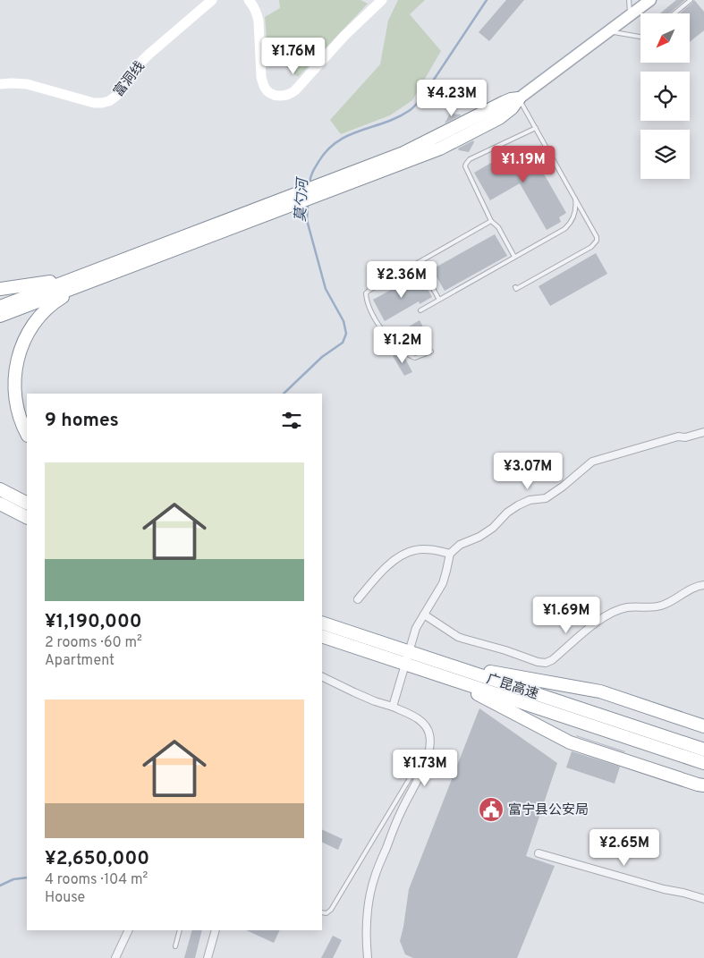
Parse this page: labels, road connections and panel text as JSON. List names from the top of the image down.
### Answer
{
  "streets": {
    "highway": ["广昆高速"],
    "main road": ["富洞线"]
  },
  "water": ["莫勺河"],
  "places": {
    "public building": ["富宁县公安局"]
  },
  "north": "bottom left",
  "page": {
    "price": [
      "¥1.76M",
      "¥4.23M",
      "¥1.19M",
      "¥2.36M",
      "¥1.2M",
      "¥3.07M",
      "¥1.69M",
      "¥1.73M",
      "¥2.65M"
    ],
    "heading": "9 homes",
    "list": [
      {
        "name": "¥1,190,000",
        "note": "2 rooms · 60 m² · Apartment"
      },
      {
        "name": "¥2,650,000",
        "note": "4 rooms · 104 m² · House"
      }
    ]
  }
}
